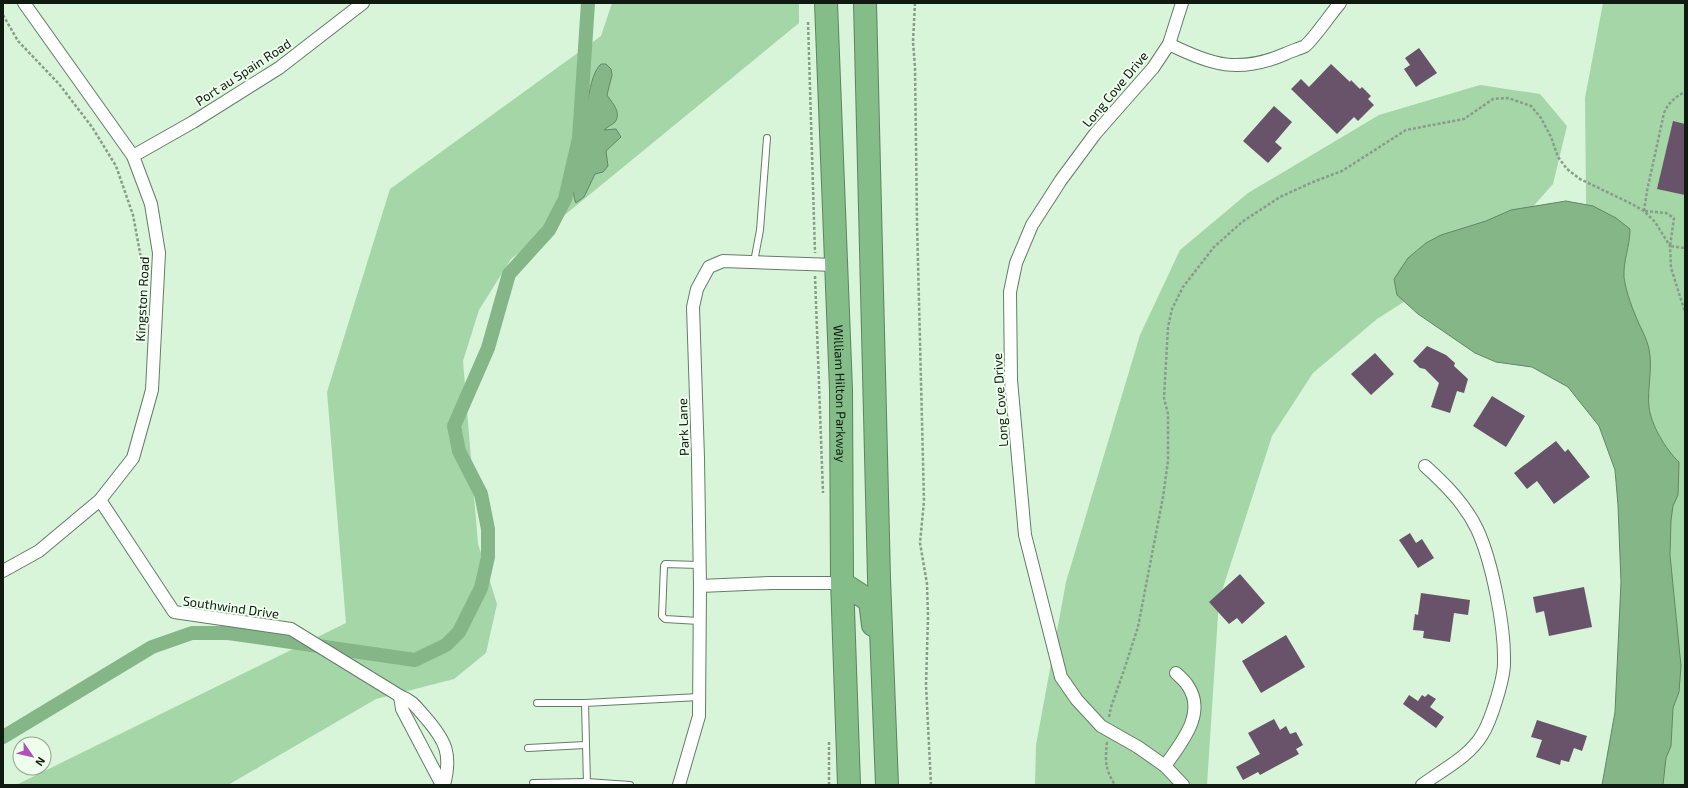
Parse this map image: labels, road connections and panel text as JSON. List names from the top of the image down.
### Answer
{
  "streets": {
    "highway": ["William Hilton Parkway"],
    "street": [
      "Port au Spain Road",
      "Long Cove Drive",
      "Kingston Road",
      "Park Lane",
      "Southwind Drive"
    ]
  },
  "crossings": [
    ["Port au Spain Road", "Kingston Road"],
    ["Kingston Road", "Southwind Drive"],
    ["William Hilton Parkway", "Park Lane"]
  ],
  "north": "bottom right"
}
